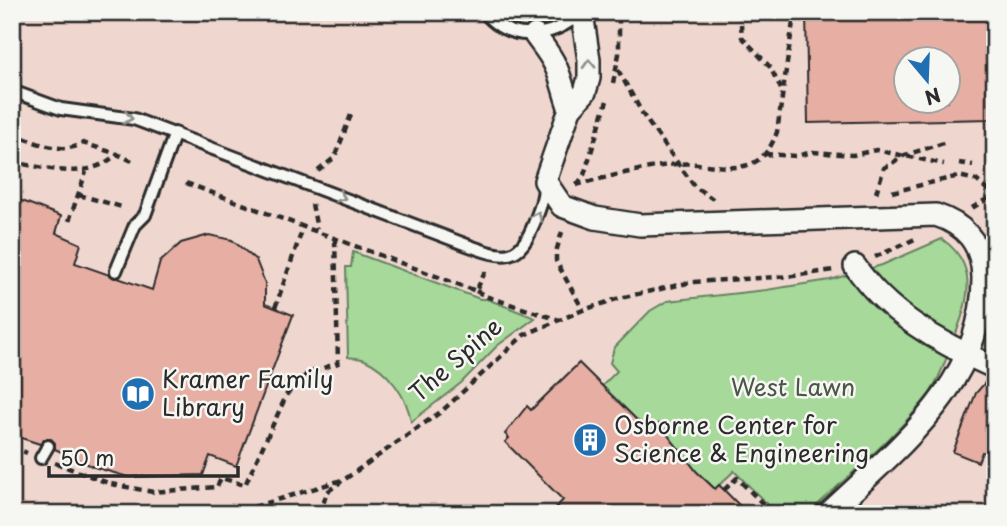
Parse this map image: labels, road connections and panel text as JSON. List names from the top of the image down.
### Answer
{
  "streets": {
    "path": ["The Spine"]
  },
  "parks": ["West Lawn"],
  "places": {
    "library": ["Kramer Family Library"],
    "building": ["Osborne Center for Science & Engineering"]
  },
  "scale_bar": "50 m",
  "north": "bottom"
}
